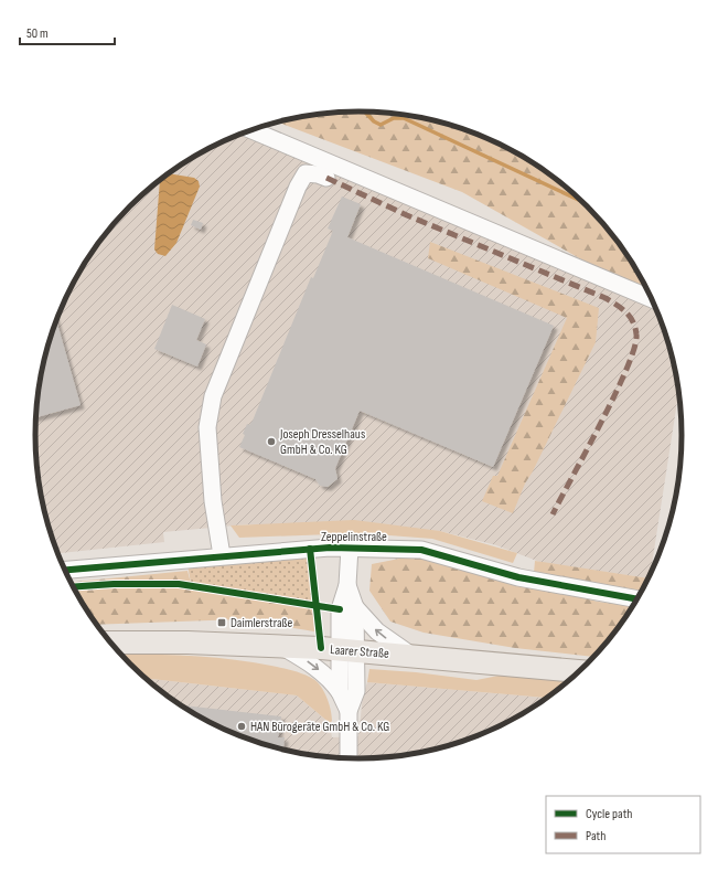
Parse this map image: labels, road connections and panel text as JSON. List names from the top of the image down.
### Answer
{
  "streets": {
    "main road": ["Laarer Straße"],
    "street": ["Zeppelinstraße"]
  },
  "crossings": [
    ["Zeppelinstraße", "Laarer Straße"]
  ],
  "places": {
    "other": ["Joseph Dresselhaus GmbH & Co. KG", "HAN Bürogeräte GmbH & Co. KG"],
    "transit": ["Daimlerstraße"]
  },
  "legend": ["Cycle path", "Path"],
  "scale_bar": "50 m"
}
